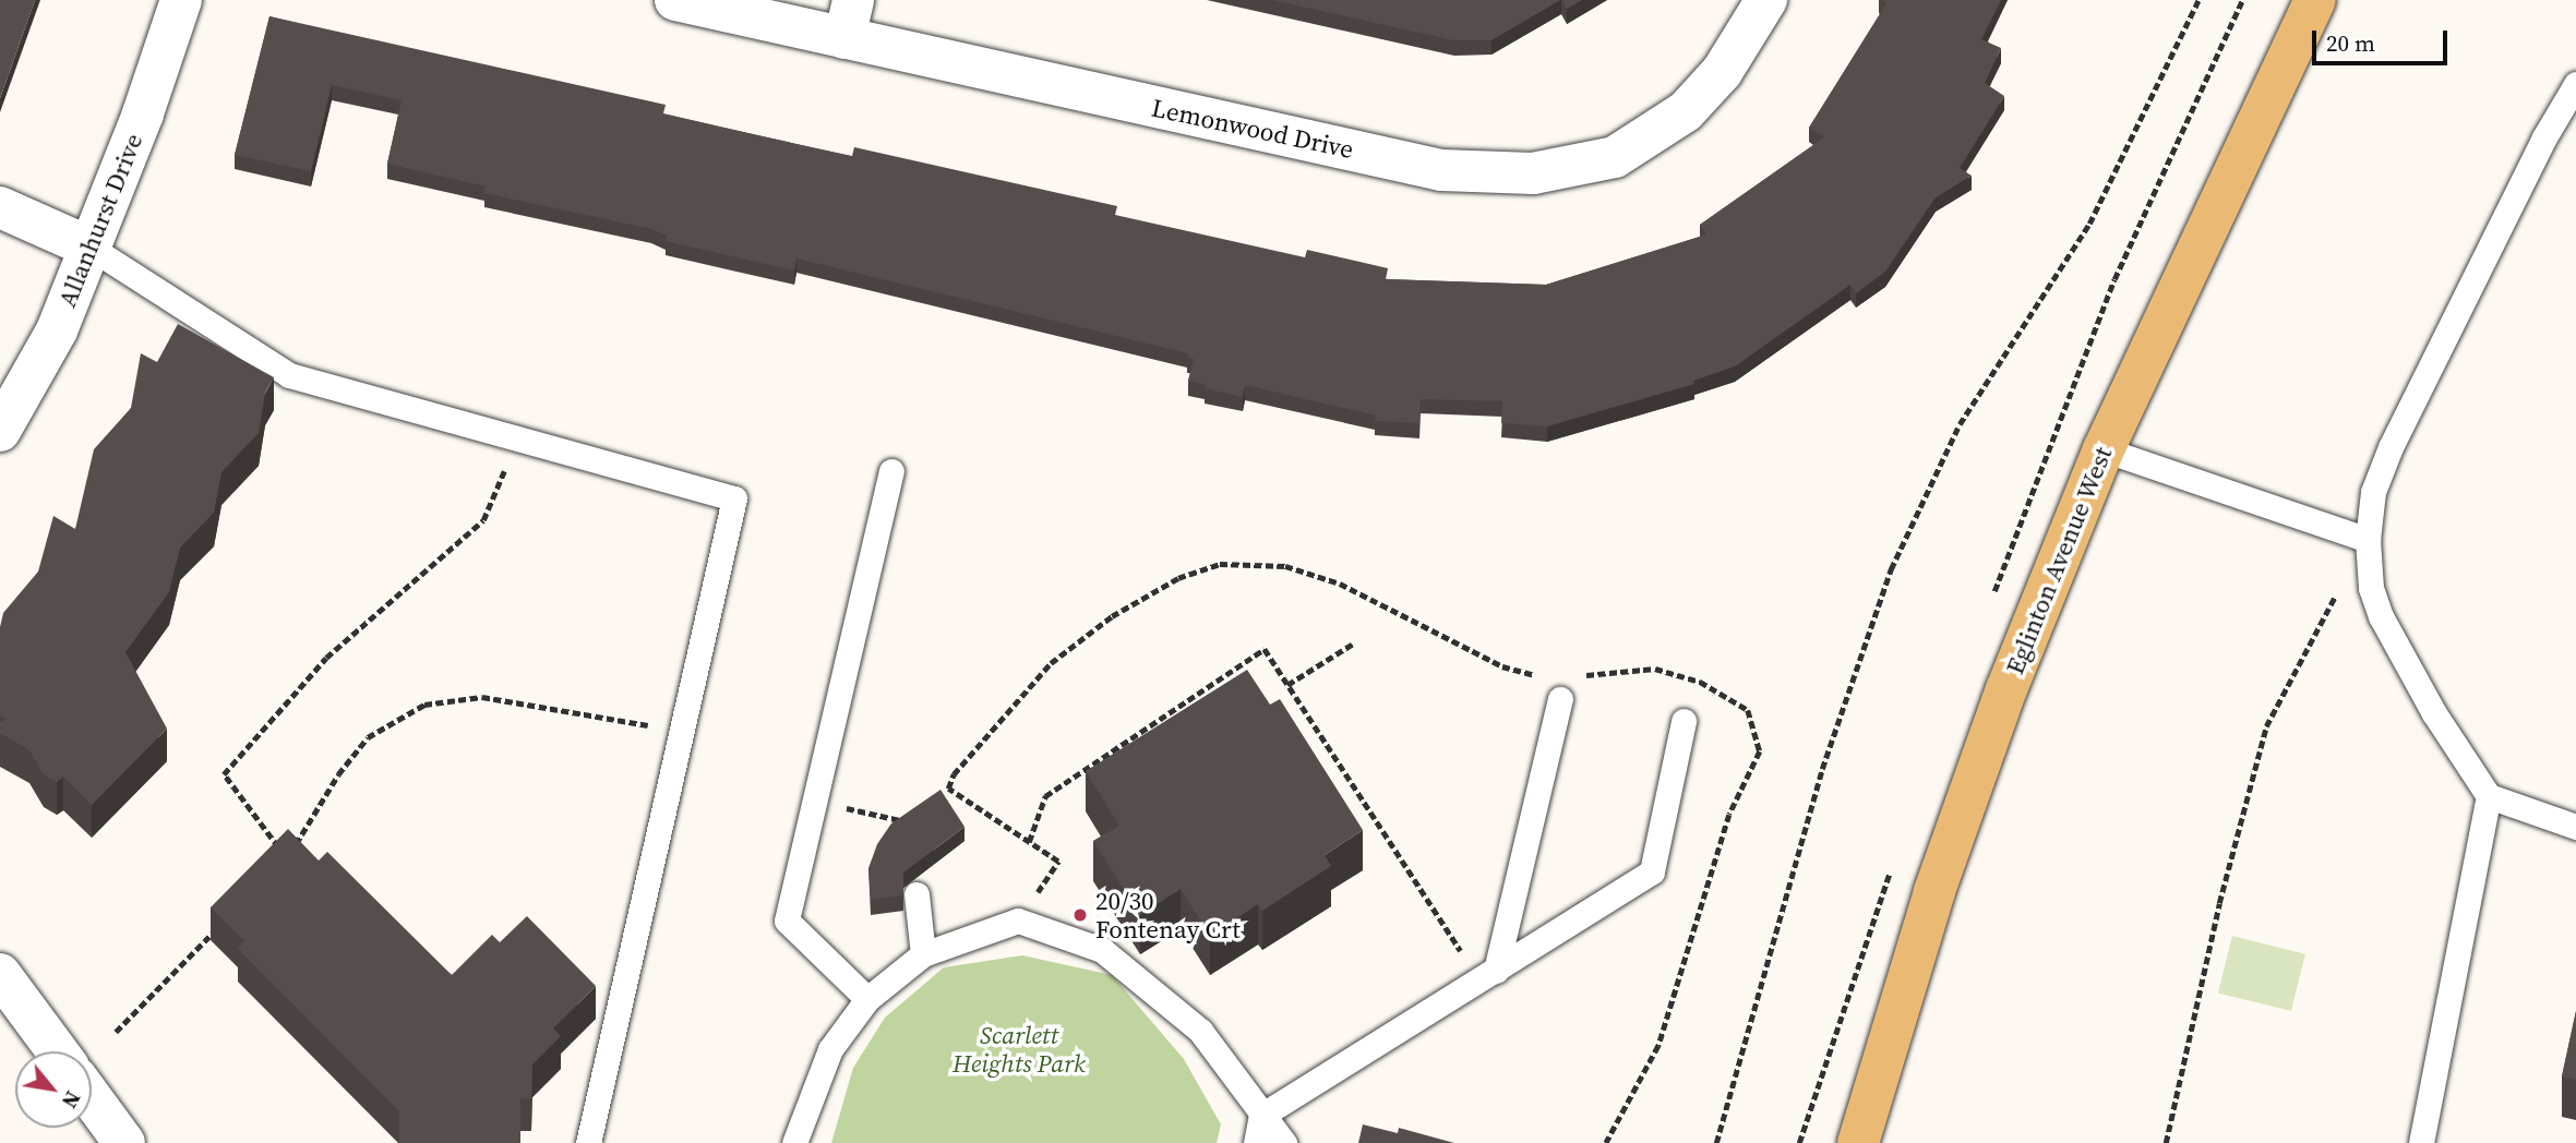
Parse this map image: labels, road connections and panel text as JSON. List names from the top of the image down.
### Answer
{
  "streets": {
    "main road": ["Eglinton Avenue West"],
    "street": ["Lemonwood Drive", "Allanhurst Drive"]
  },
  "parks": ["Scarlett Heights Park"],
  "places": ["20/30 Fontenay Crt"],
  "scale_bar": "20 m",
  "north": "bottom right"
}
